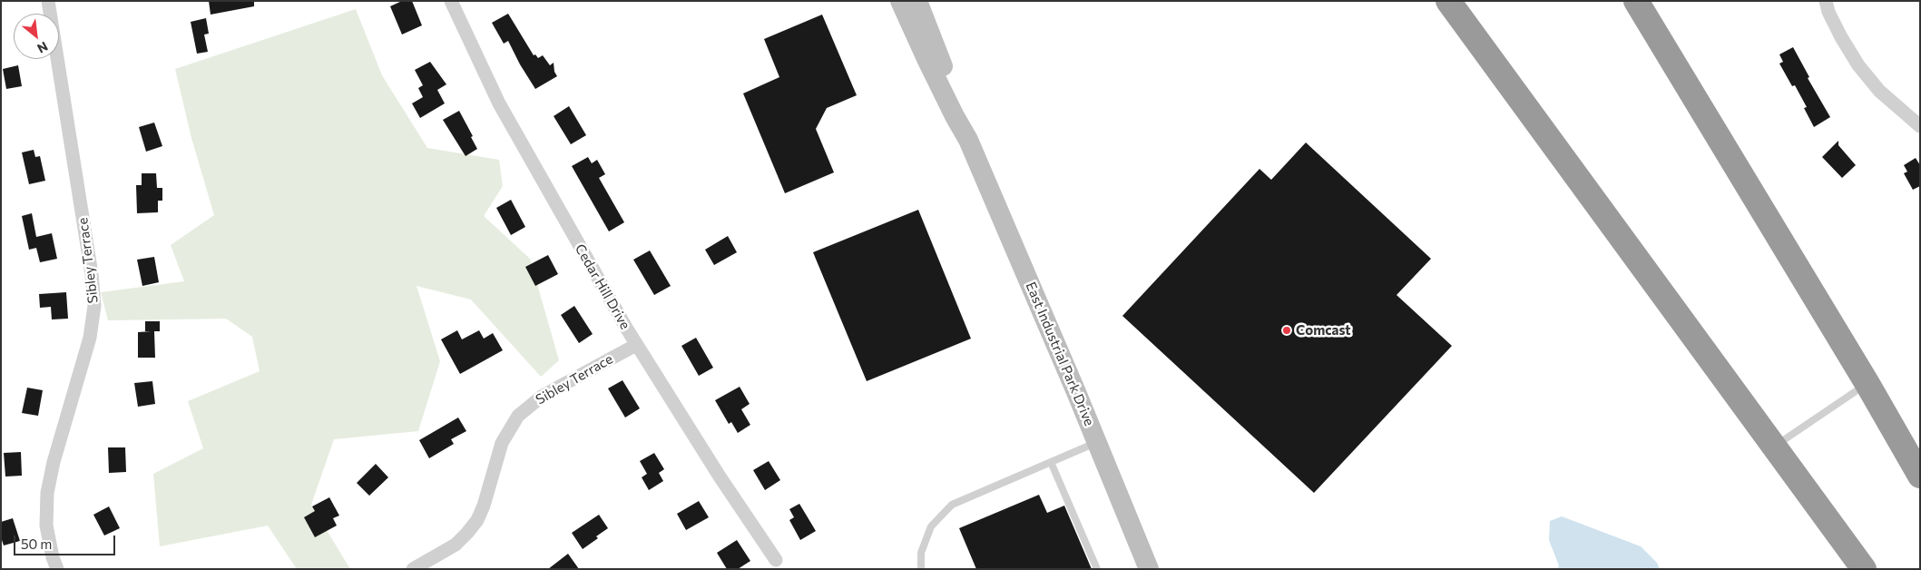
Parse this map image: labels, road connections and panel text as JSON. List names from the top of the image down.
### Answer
{
  "streets": {
    "street": ["Sibley Terrace", "Cedar Hill Drive", "East Industrial Park Drive"]
  },
  "crossings": [
    ["Sibley Terrace", "Cedar Hill Drive"]
  ],
  "places": ["Comcast"],
  "scale_bar": "50 m",
  "north": "bottom right"
}
